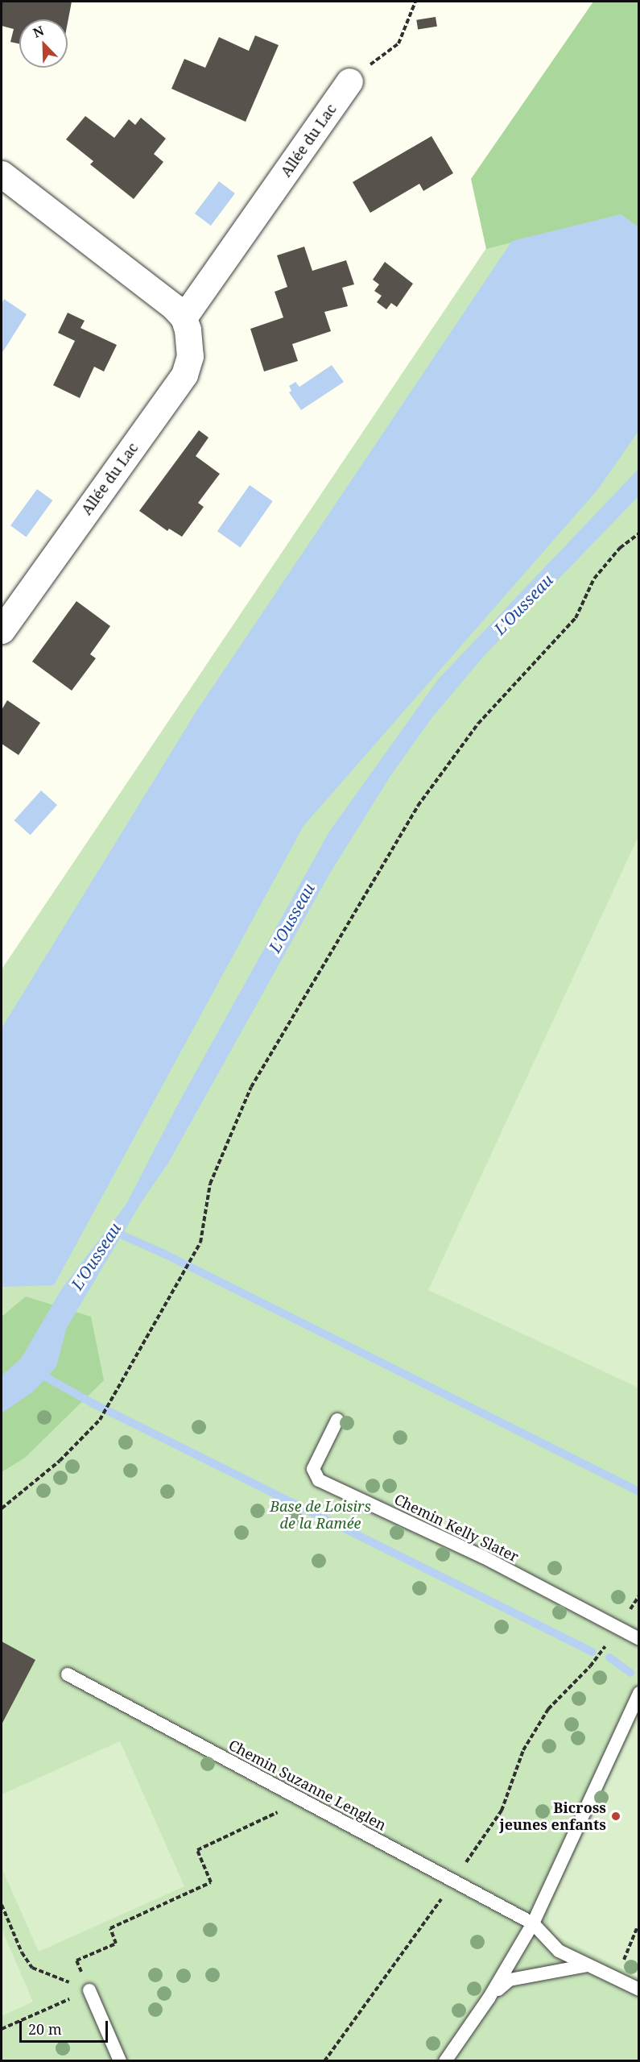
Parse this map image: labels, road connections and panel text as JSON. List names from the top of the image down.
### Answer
{
  "streets": {
    "street": ["Allée du Lac"],
    "lane": ["Chemin Kelly Slater", "Chemin Suzanne Lenglen"]
  },
  "water": ["L'Ousseau"],
  "parks": ["Base de Loisirs de la Ramée"],
  "places": ["Bicross jeunes enfants"],
  "scale_bar": "20 m",
  "north": "top left"
}
